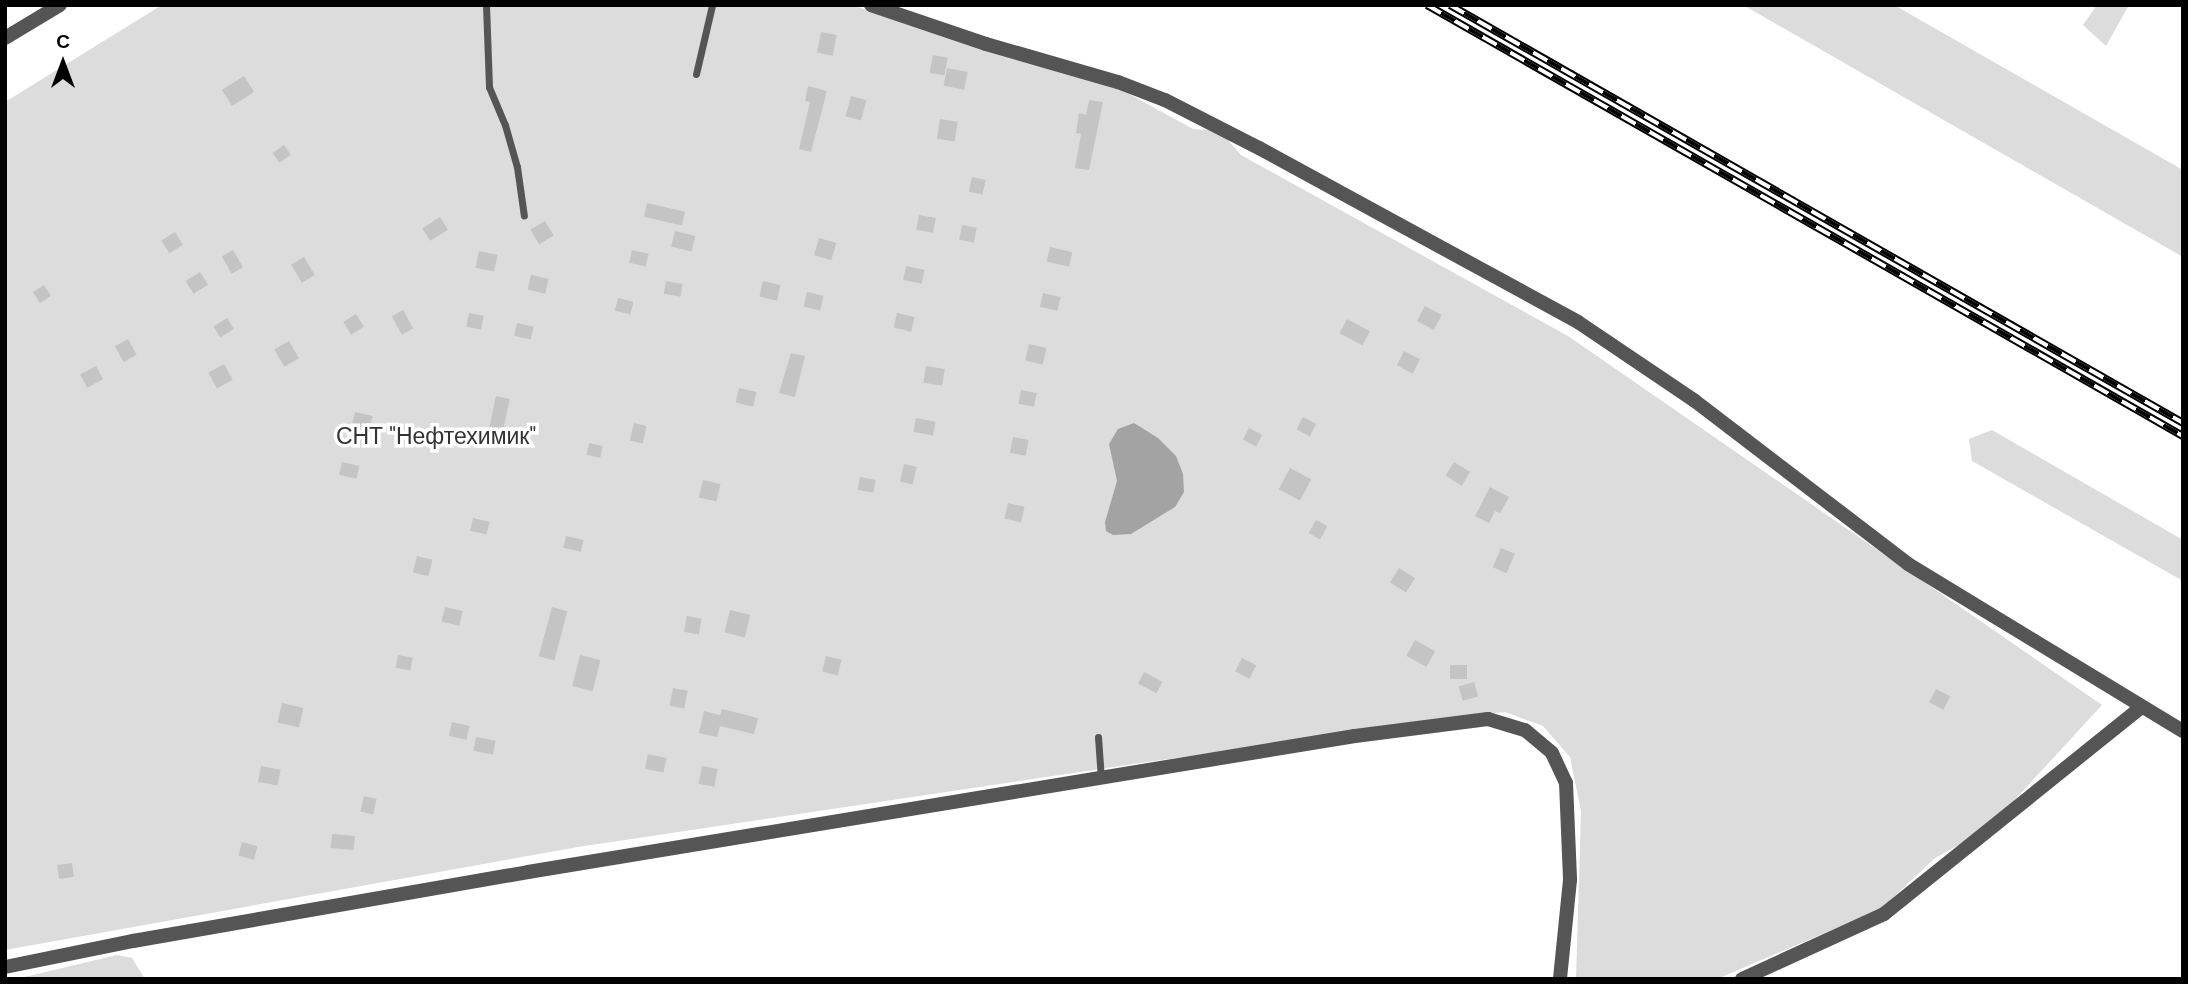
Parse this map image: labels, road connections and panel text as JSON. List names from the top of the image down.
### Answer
{
  "parks": ["СНТ \"Нефтехимик\""],
  "north": "top"
}
